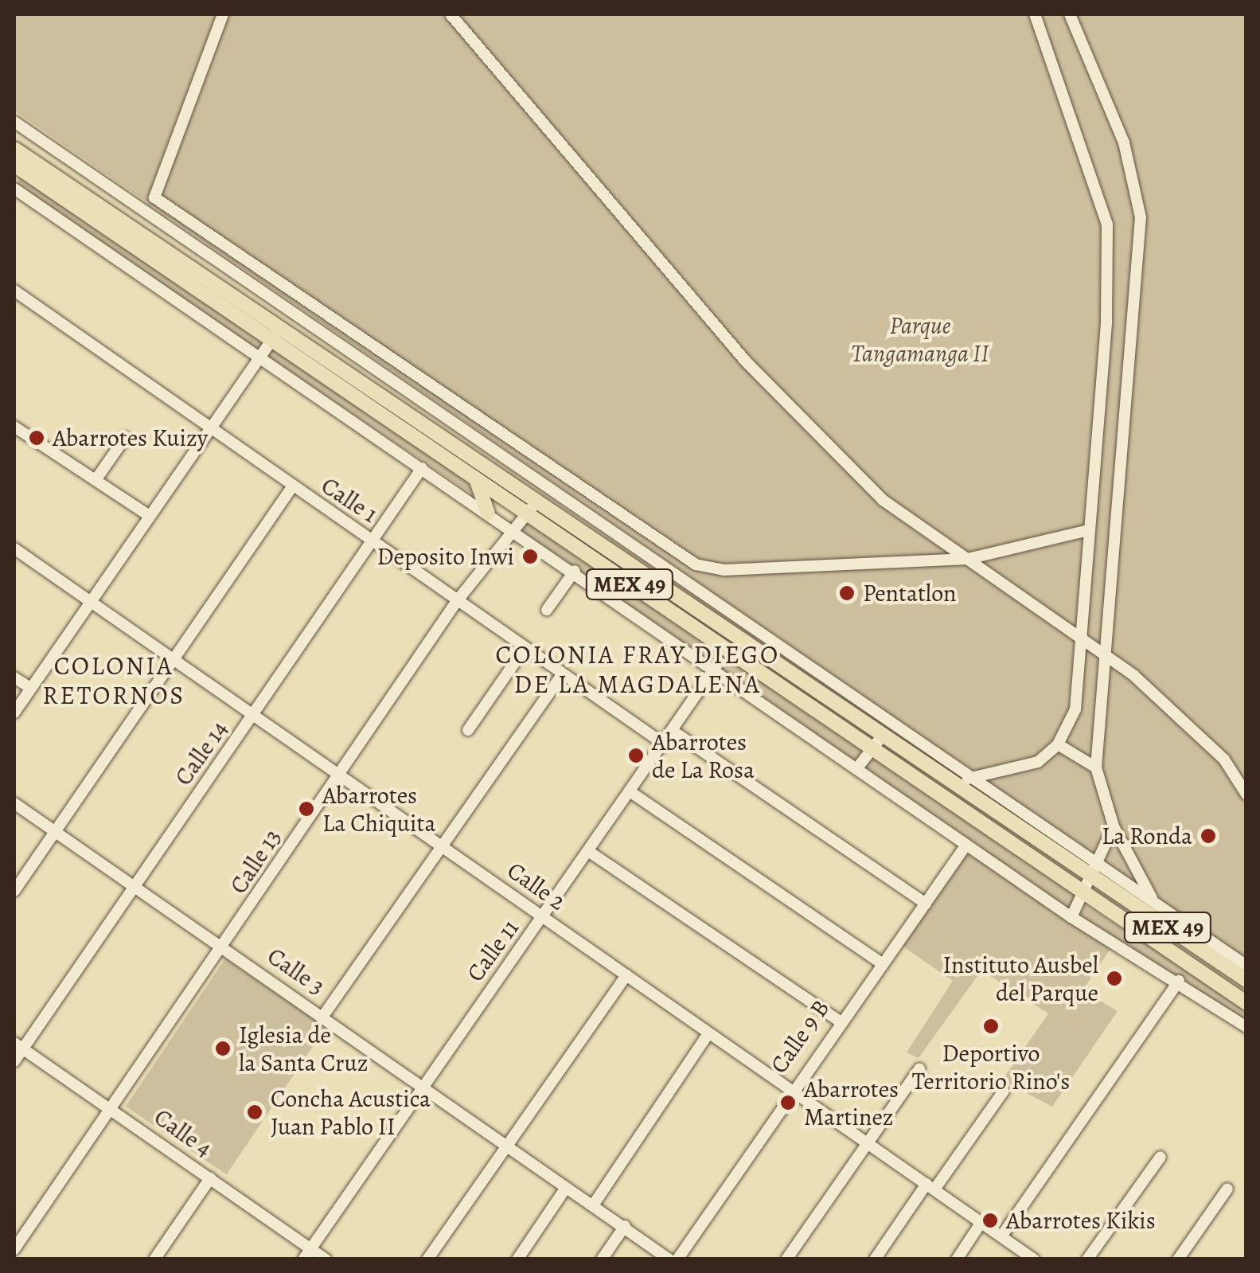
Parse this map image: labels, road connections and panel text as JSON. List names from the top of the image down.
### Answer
{
  "streets": {
    "main road": ["MEX 49"],
    "street": [
      "Calle 1",
      "Calle 14",
      "Calle 13",
      "Calle 2",
      "Calle 11",
      "Calle 3",
      "Calle 9 B",
      "Calle 4"
    ]
  },
  "crossings": [
    ["Calle 1", "Calle 14"],
    ["Calle 1", "Calle 13"],
    ["Calle 1", "Calle 11"],
    ["MEX 49", "Calle 13"],
    ["Calle 14", "Calle 2"],
    ["Calle 14", "Calle 3"],
    ["Calle 14", "Calle 4"],
    ["Calle 13", "Calle 2"],
    ["Calle 13", "Calle 3"],
    ["Calle 13", "Calle 4"],
    ["Calle 2", "Calle 11"],
    ["Calle 2", "Calle 9 B"],
    ["Calle 11", "Calle 3"],
    ["Calle 11", "Calle 4"]
  ],
  "districts": ["COLONIA FRAY DIEGO DE LA MAGDALENA", "COLONIA RETORNOS"],
  "parks": ["Parque Tangamanga II"],
  "places": [
    "Abarrotes Kuizy",
    "Deposito Inwi",
    "Pentatlon",
    "Abarrotes de La Rosa",
    "Abarrotes La Chiquita",
    "La Ronda",
    "Instituto Ausbel del Parque",
    "Deportivo Territorio Rino's",
    "Iglesia de la Santa Cruz",
    "Abarrotes Martinez",
    "Concha Acustica Juan Pablo II",
    "Abarrotes Kikis"
  ]
}
